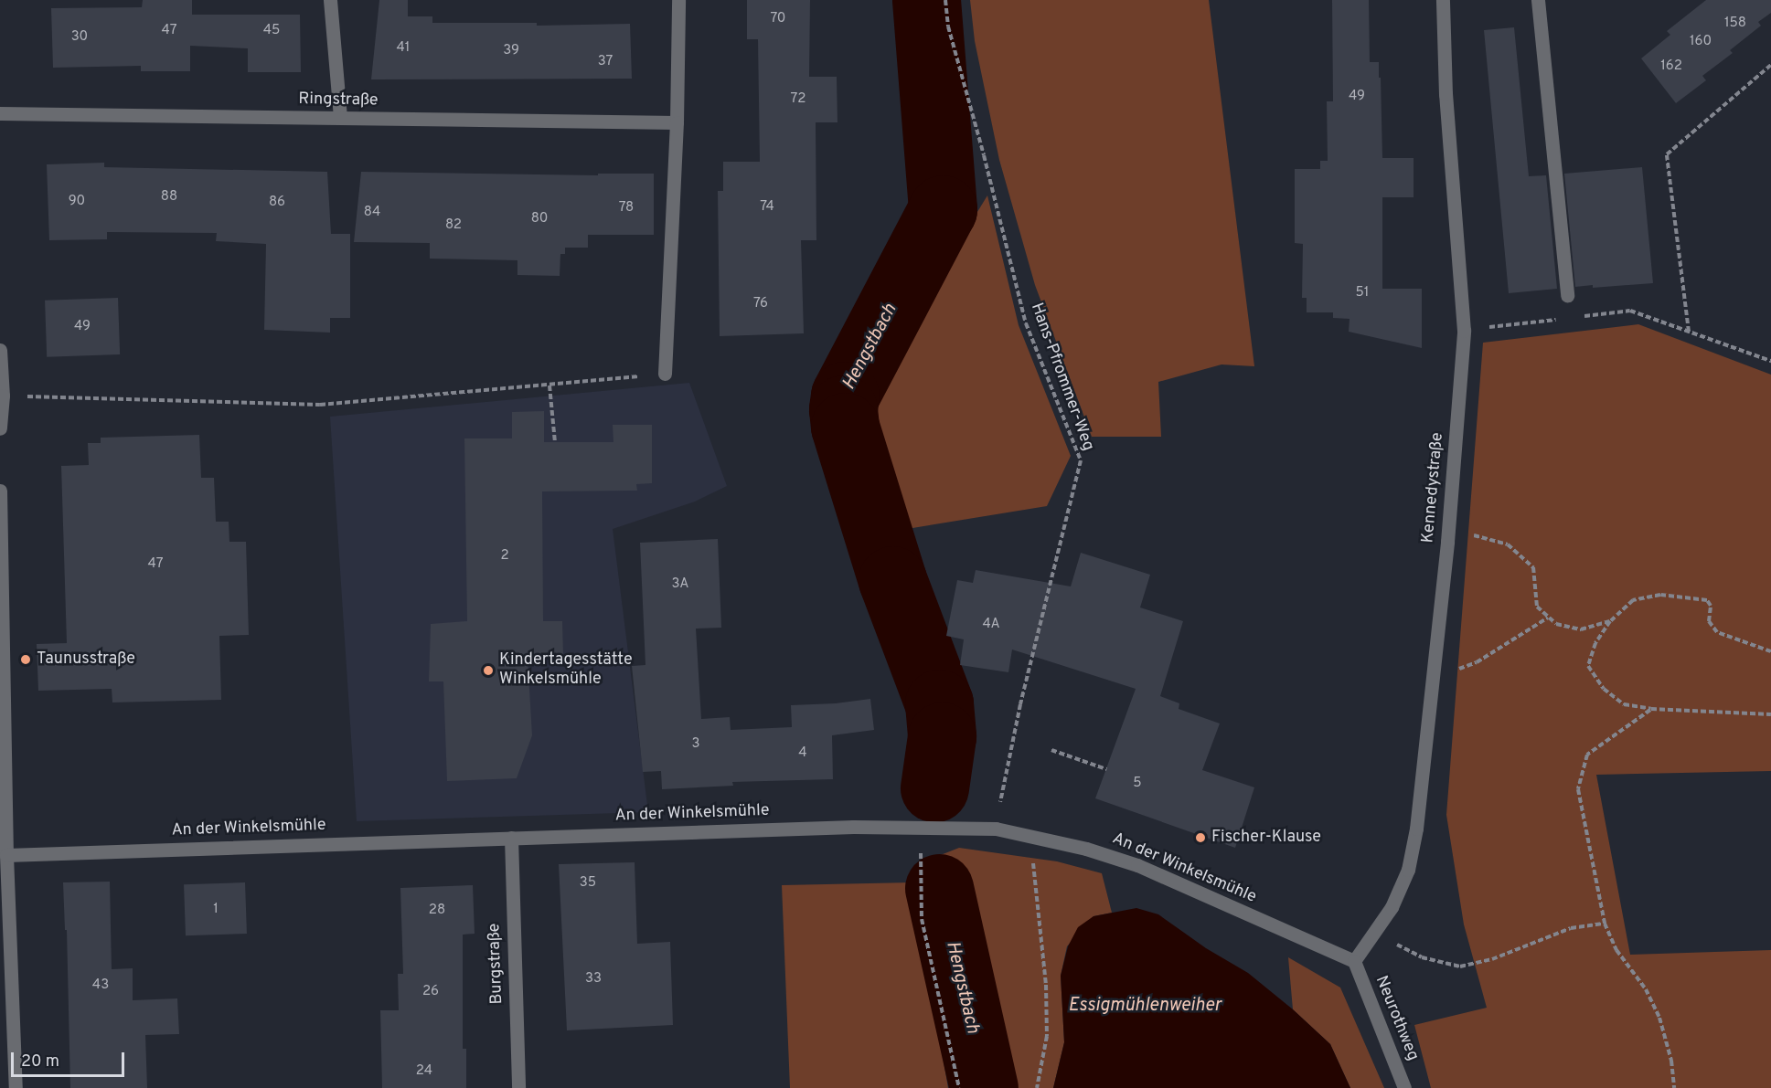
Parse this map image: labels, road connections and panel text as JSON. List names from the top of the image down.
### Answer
{
  "streets": {
    "street": [
      "Ringstraße",
      "Kennedystraße",
      "An der Winkelsmühle",
      "Burgstraße",
      "Neurothweg"
    ],
    "path": ["Hans-Pfrommer-Weg"]
  },
  "crossings": [
    ["Hans-Pfrommer-Weg", "An der Winkelsmühle"],
    ["Kennedystraße", "An der Winkelsmühle"],
    ["Kennedystraße", "Neurothweg"],
    ["An der Winkelsmühle", "Burgstraße"],
    ["An der Winkelsmühle", "Neurothweg"]
  ],
  "water": ["Hengstbach", "Essigmühlenweiher"],
  "places": ["Taunusstraße", "Kindertagesstätte Winkelsmühle", "Fischer-Klause"],
  "house_numbers": [
    "70",
    "158",
    "47",
    "45",
    "30",
    "160",
    "41",
    "39",
    "37",
    "162",
    "49",
    "72",
    "88",
    "90",
    "86",
    "74",
    "78",
    "84",
    "80",
    "82",
    "51",
    "76",
    "49",
    "2",
    "47",
    "3A",
    "4A",
    "3",
    "4",
    "5",
    "35",
    "1",
    "28",
    "33",
    "43",
    "26",
    "24"
  ],
  "scale_bar": "20 m"
}
